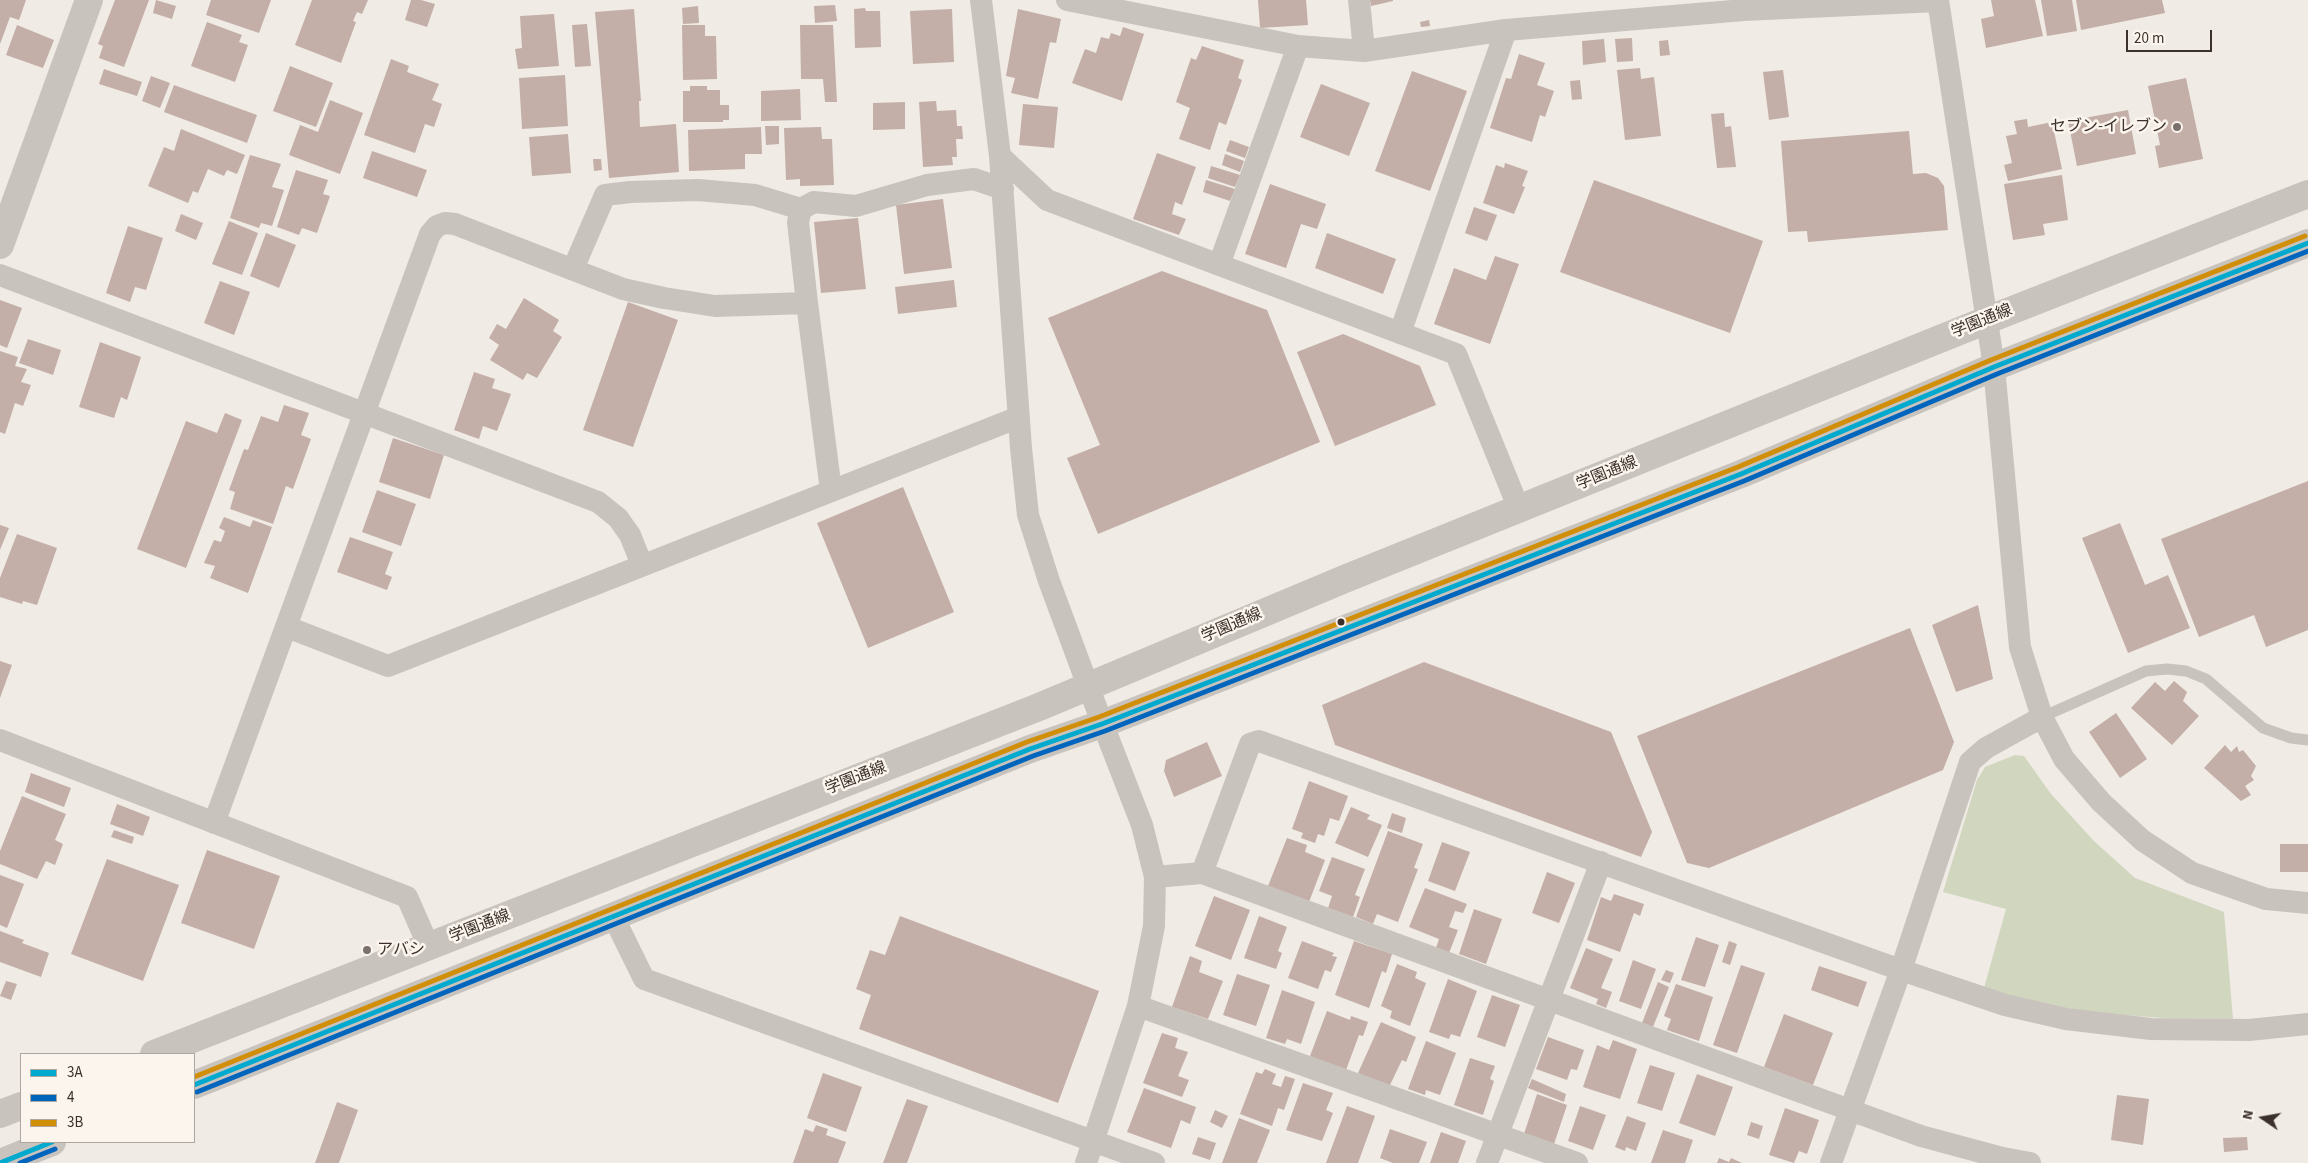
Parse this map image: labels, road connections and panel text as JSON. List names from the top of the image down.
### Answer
{
  "streets": {
    "street": ["学園通線"]
  },
  "places": ["セブン-イレブン", "アバシ"],
  "lines": ["transit line 3B", "transit line 3A", "transit line 4"],
  "legend": ["3A", "4", "3B"],
  "scale_bar": "20 m",
  "north": "left"
}
